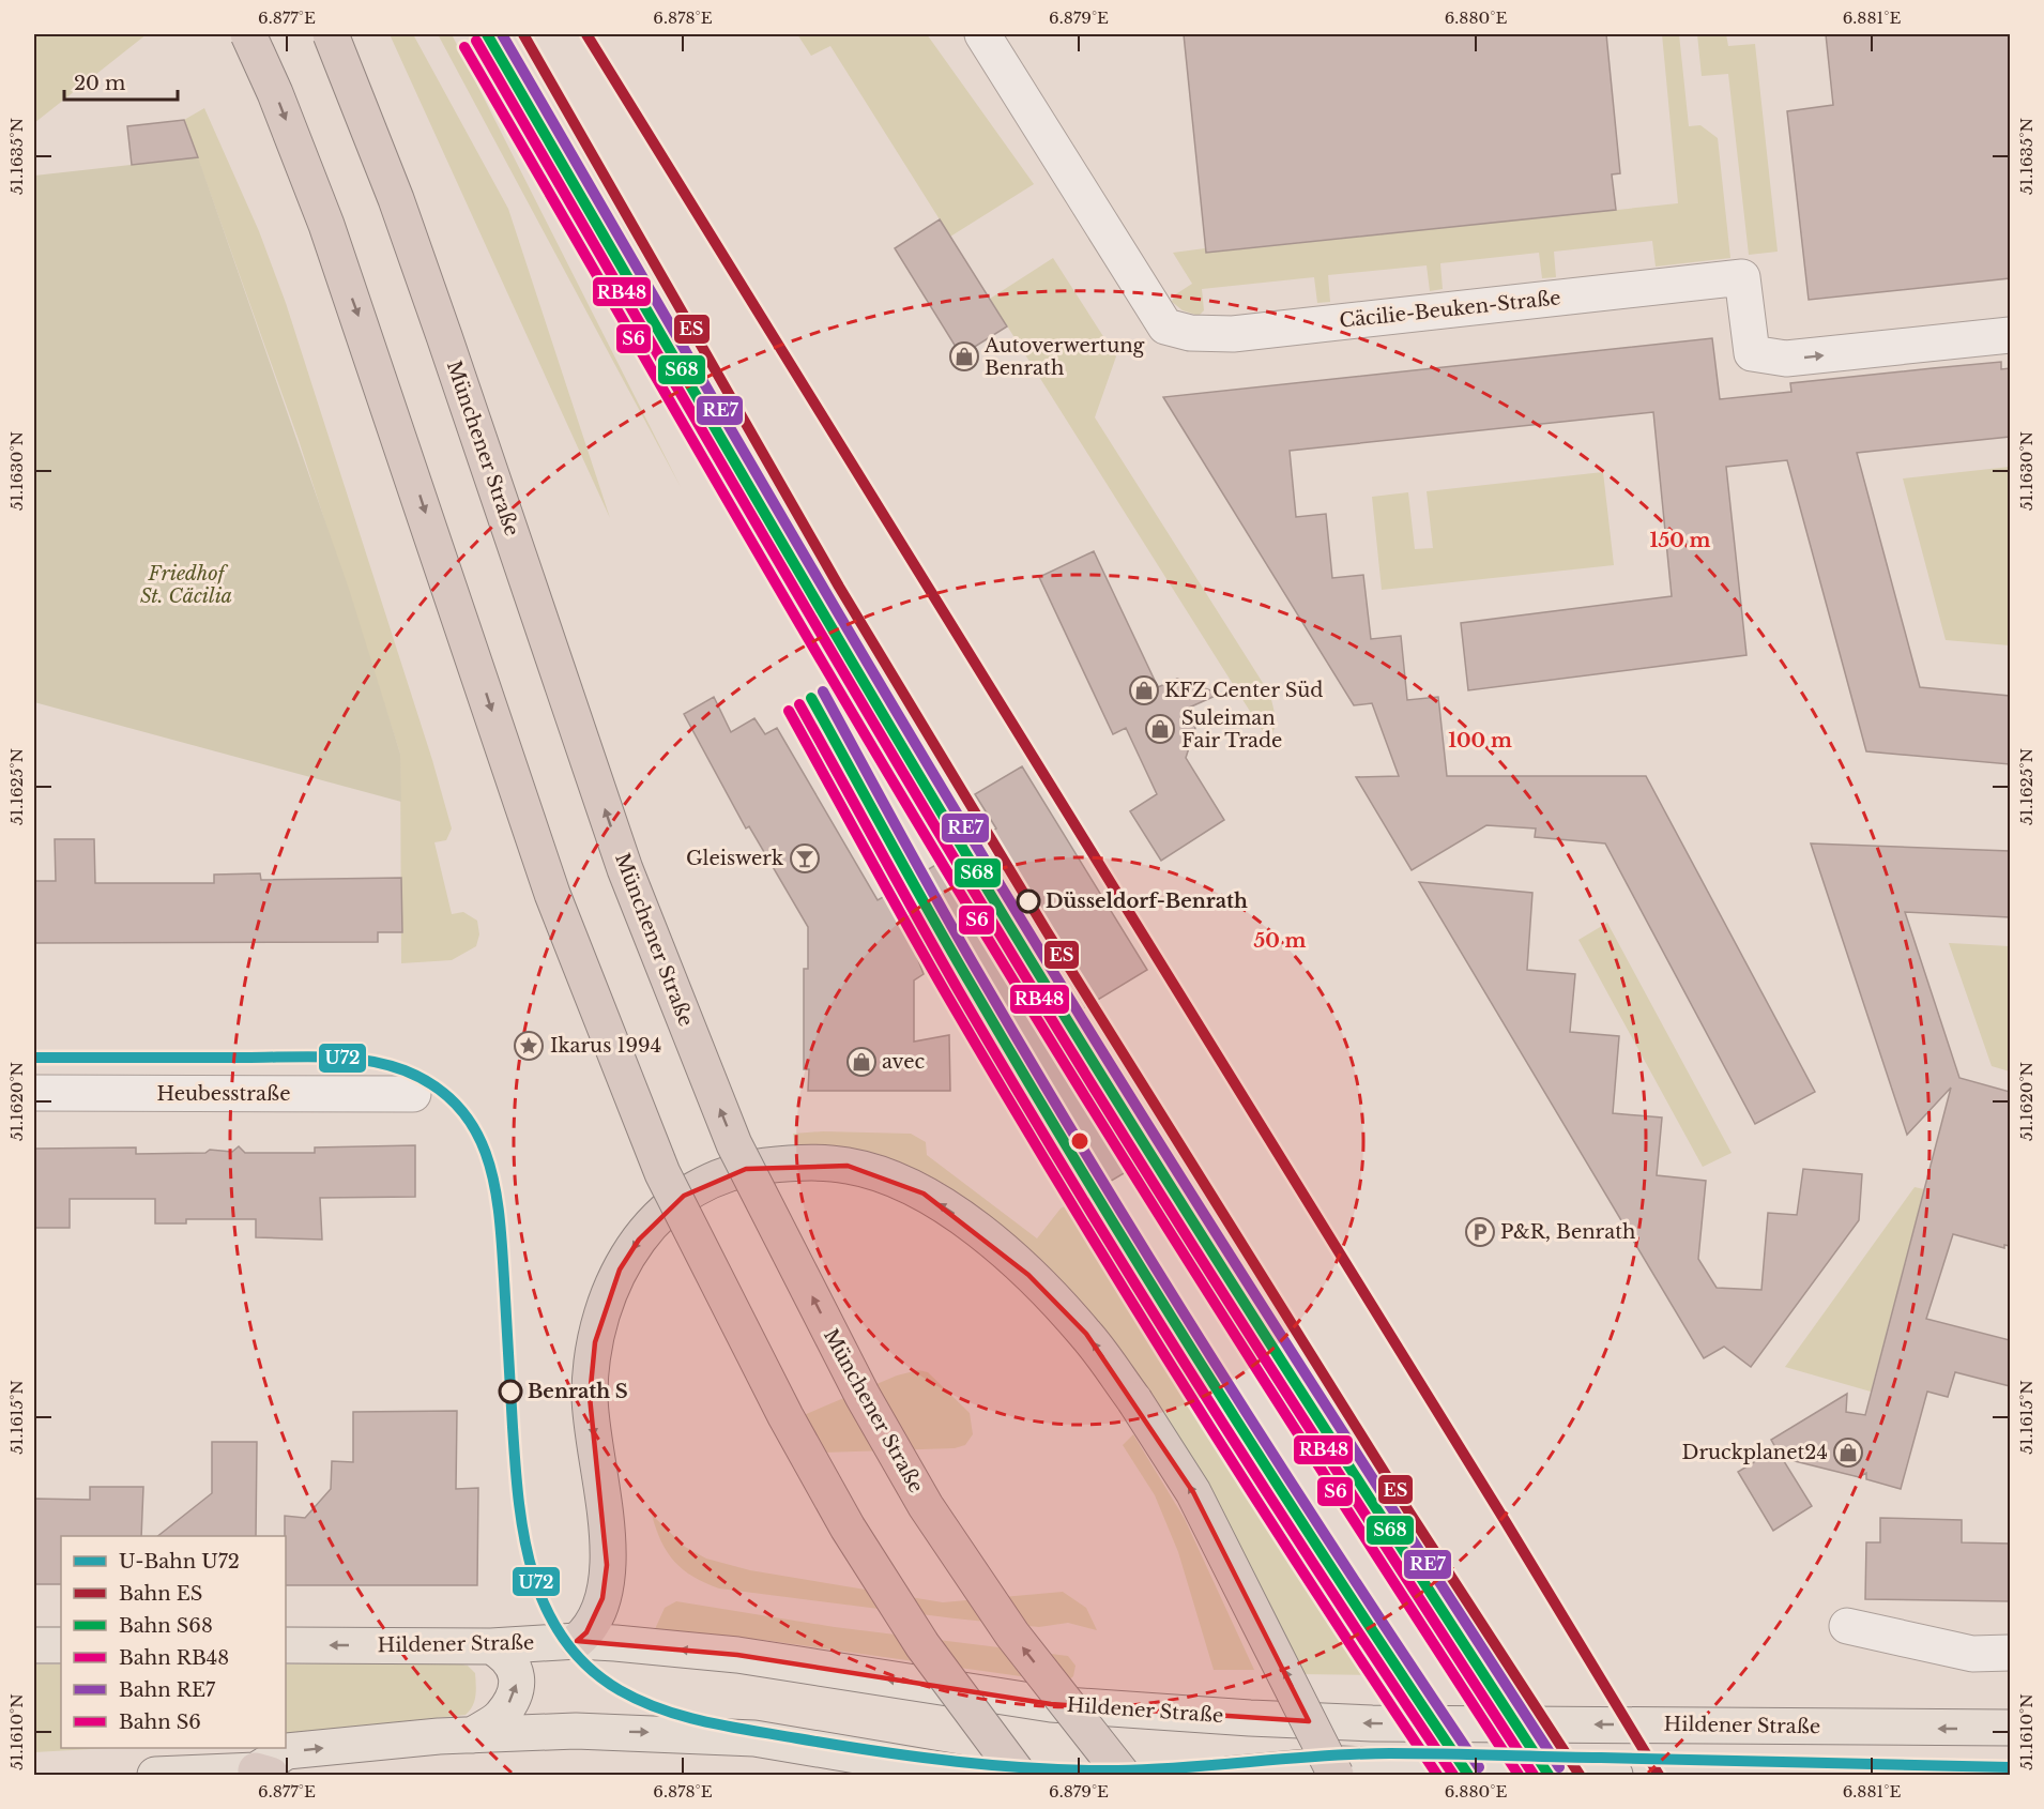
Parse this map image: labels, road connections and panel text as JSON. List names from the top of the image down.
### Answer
{
  "streets": {
    "highway": ["Münchener Straße"],
    "main road": ["Hildener Straße"],
    "street": ["Cäcilie-Beuken-Straße", "Heubesstraße"]
  },
  "one_way": ["Cäcilie-Beuken-Straße"],
  "parks": ["Friedhof St. Cäcilia"],
  "places": {
    "shop": [
      "Autoverwertung Benrath",
      "KFZ Center Süd",
      "Suleiman Fair Trade",
      "avec",
      "Druckplanet24"
    ],
    "bar": ["Gleiswerk"],
    "other": ["Düsseldorf-Benrath", "Benrath S"],
    "place": ["Ikarus 1994"],
    "parking": ["P&R, Benrath"]
  },
  "lines": [
    "rail line ES",
    "rail line S68",
    "rail line RE7",
    "rail line RB48",
    "rail line S6",
    "metro line U72"
  ],
  "legend": [
    "U-Bahn U72",
    "Bahn ES",
    "Bahn S68",
    "Bahn RB48",
    "Bahn RE7",
    "Bahn S6"
  ],
  "scale_bar": "20 m",
  "coordinates": [
    "6.877°E",
    "6.878°E",
    "6.879°E",
    "6.880°E",
    "6.881°E",
    "51.1635°N",
    "51.1630°N",
    "51.1625°N",
    "51.1620°N",
    "51.1615°N",
    "51.1610°N"
  ],
  "rings": ["150 m", "100 m", "50 m"]
}
